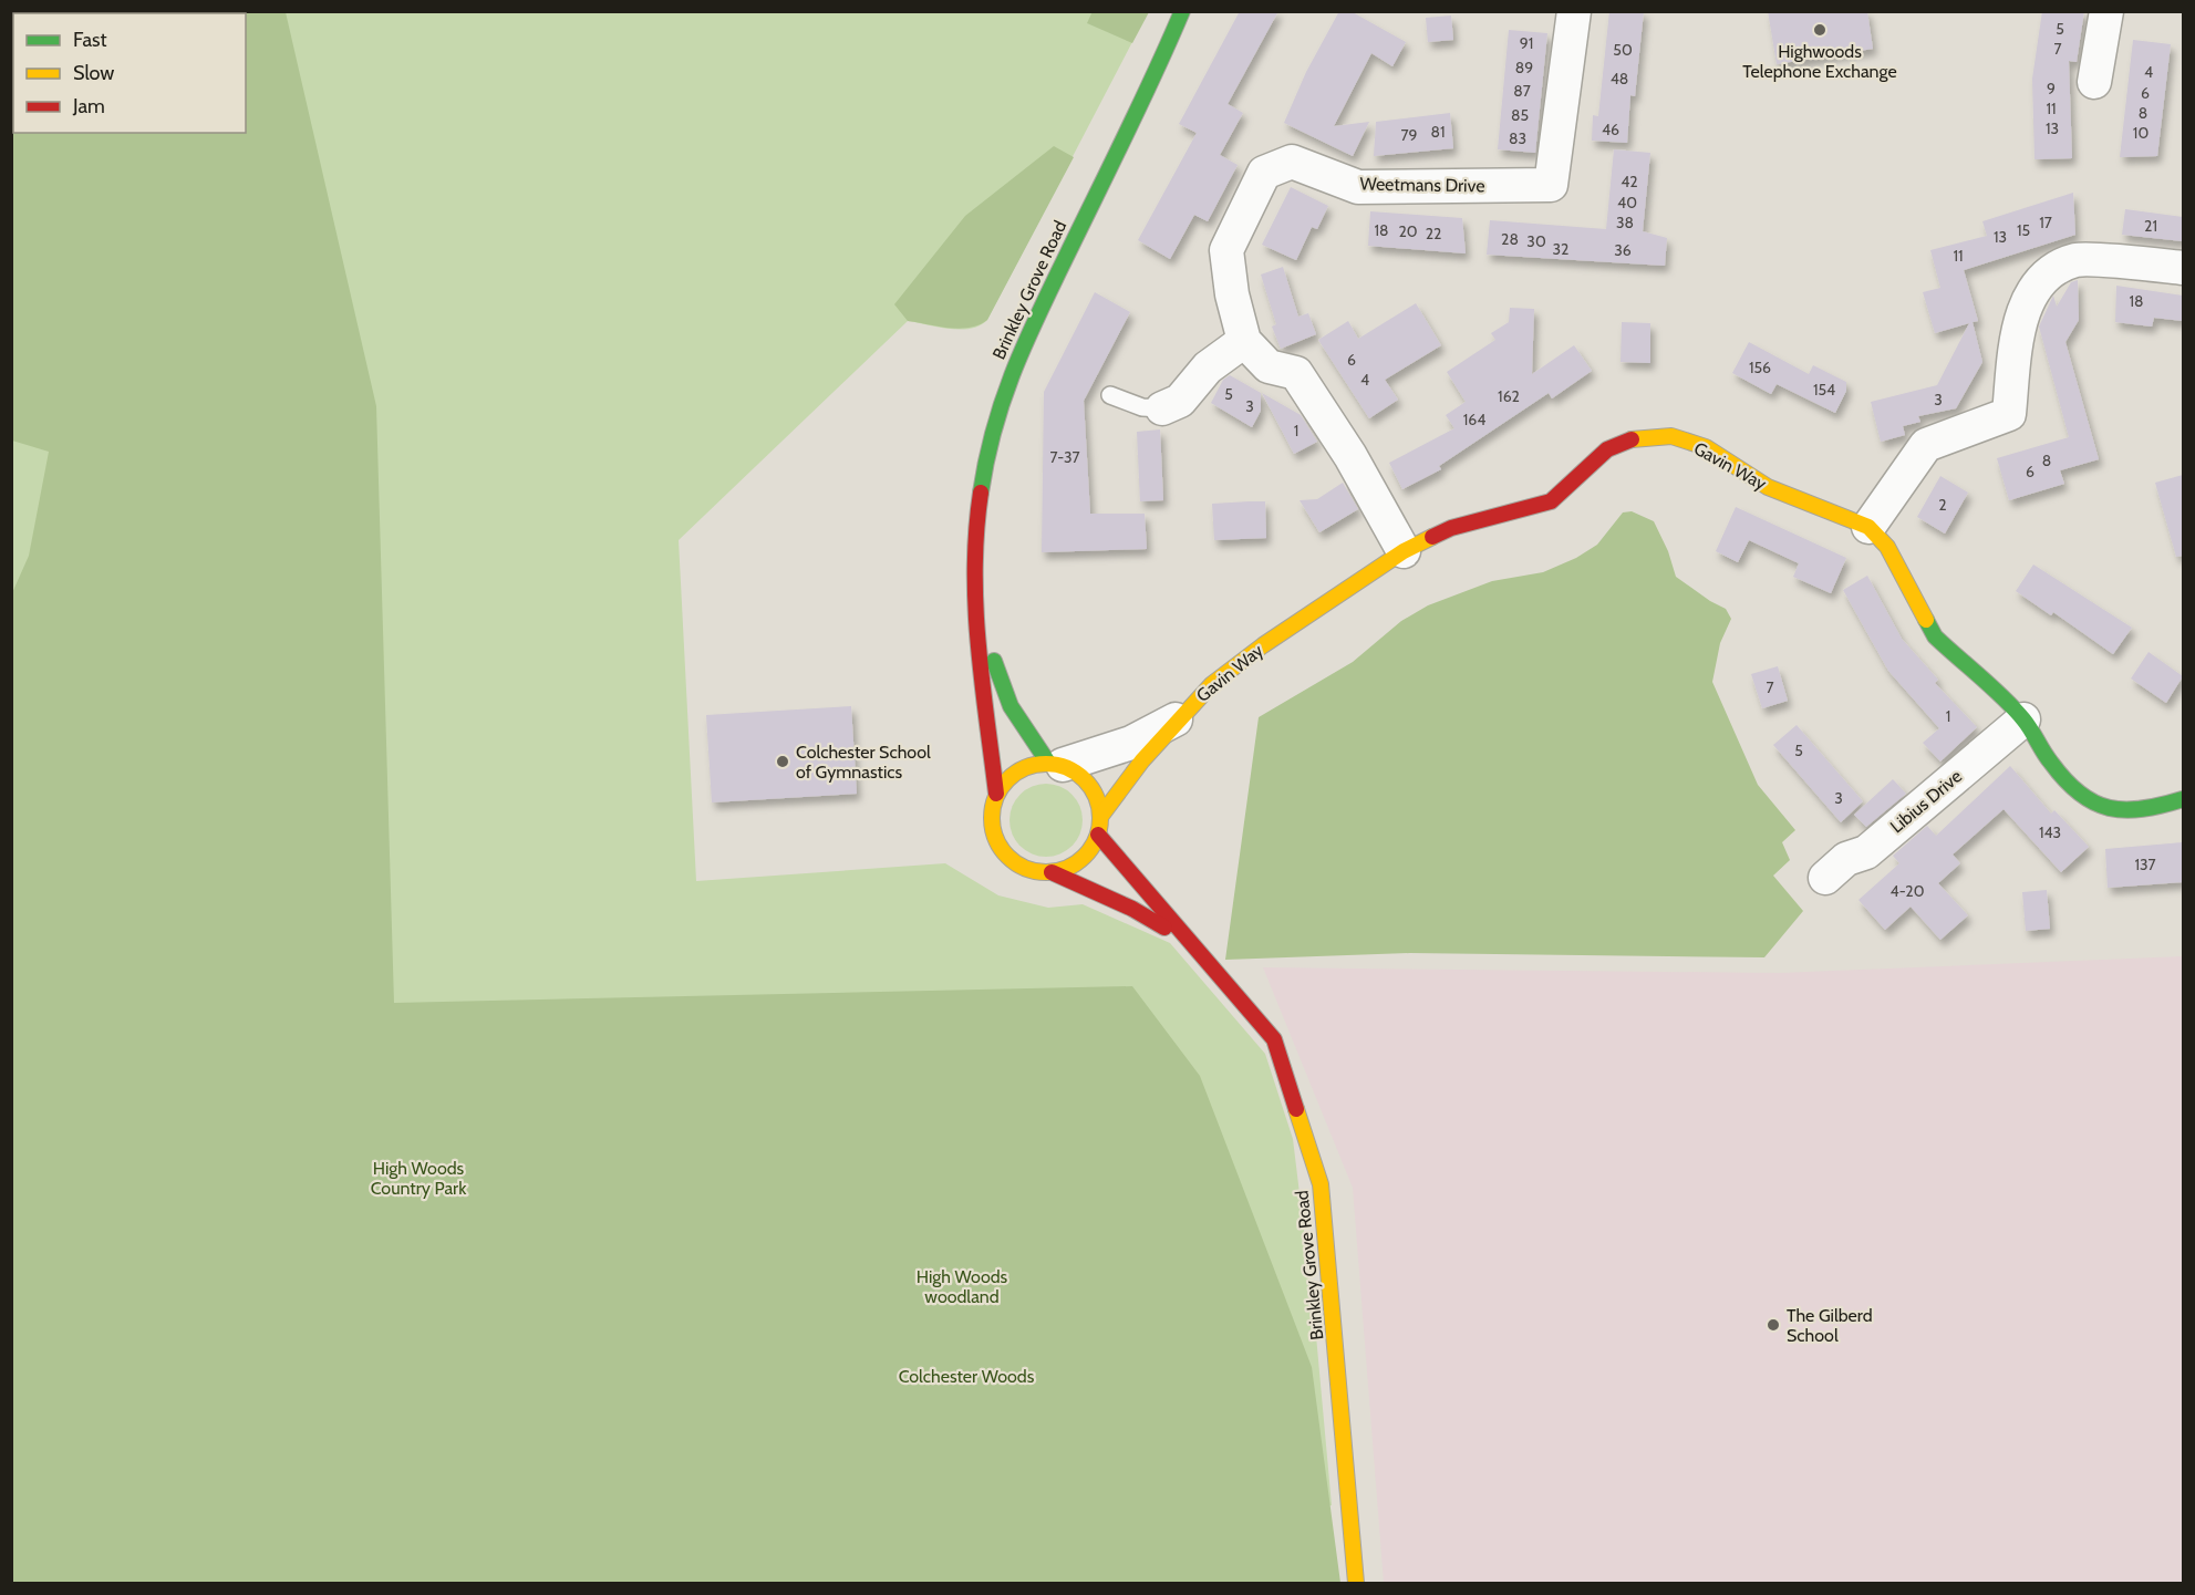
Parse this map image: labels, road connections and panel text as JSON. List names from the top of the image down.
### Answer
{
  "streets": {
    "street": [
      "Weetmans Drive",
      "Brinkley Grove Road",
      "Gavin Way",
      "Libius Drive"
    ]
  },
  "crossings": [
    ["Weetmans Drive", "Gavin Way"],
    ["Brinkley Grove Road", "Gavin Way"],
    ["Gavin Way", "Libius Drive"]
  ],
  "parks": ["High Woods Country Park", "High Woods woodland", "Colchester Woods"],
  "places": ["Highwoods Telephone Exchange", "Colchester School of Gymnastics", "The Gilberd School"],
  "house_numbers": [
    "5",
    "91",
    "7",
    "50",
    "89",
    "4",
    "48",
    "9",
    "87",
    "6",
    "11",
    "8",
    "85",
    "13",
    "46",
    "81",
    "10",
    "79",
    "83",
    "42",
    "40",
    "38",
    "17",
    "21",
    "18",
    "15",
    "20",
    "22",
    "13",
    "28",
    "30",
    "32",
    "36",
    "11",
    "18",
    "6",
    "156",
    "4",
    "154",
    "5",
    "162",
    "3",
    "3",
    "164",
    "1",
    "7-37",
    "8",
    "6",
    "2",
    "7",
    "1",
    "5",
    "3",
    "143",
    "137",
    "4-20"
  ],
  "legend": ["Fast", "Slow", "Jam"]
}
